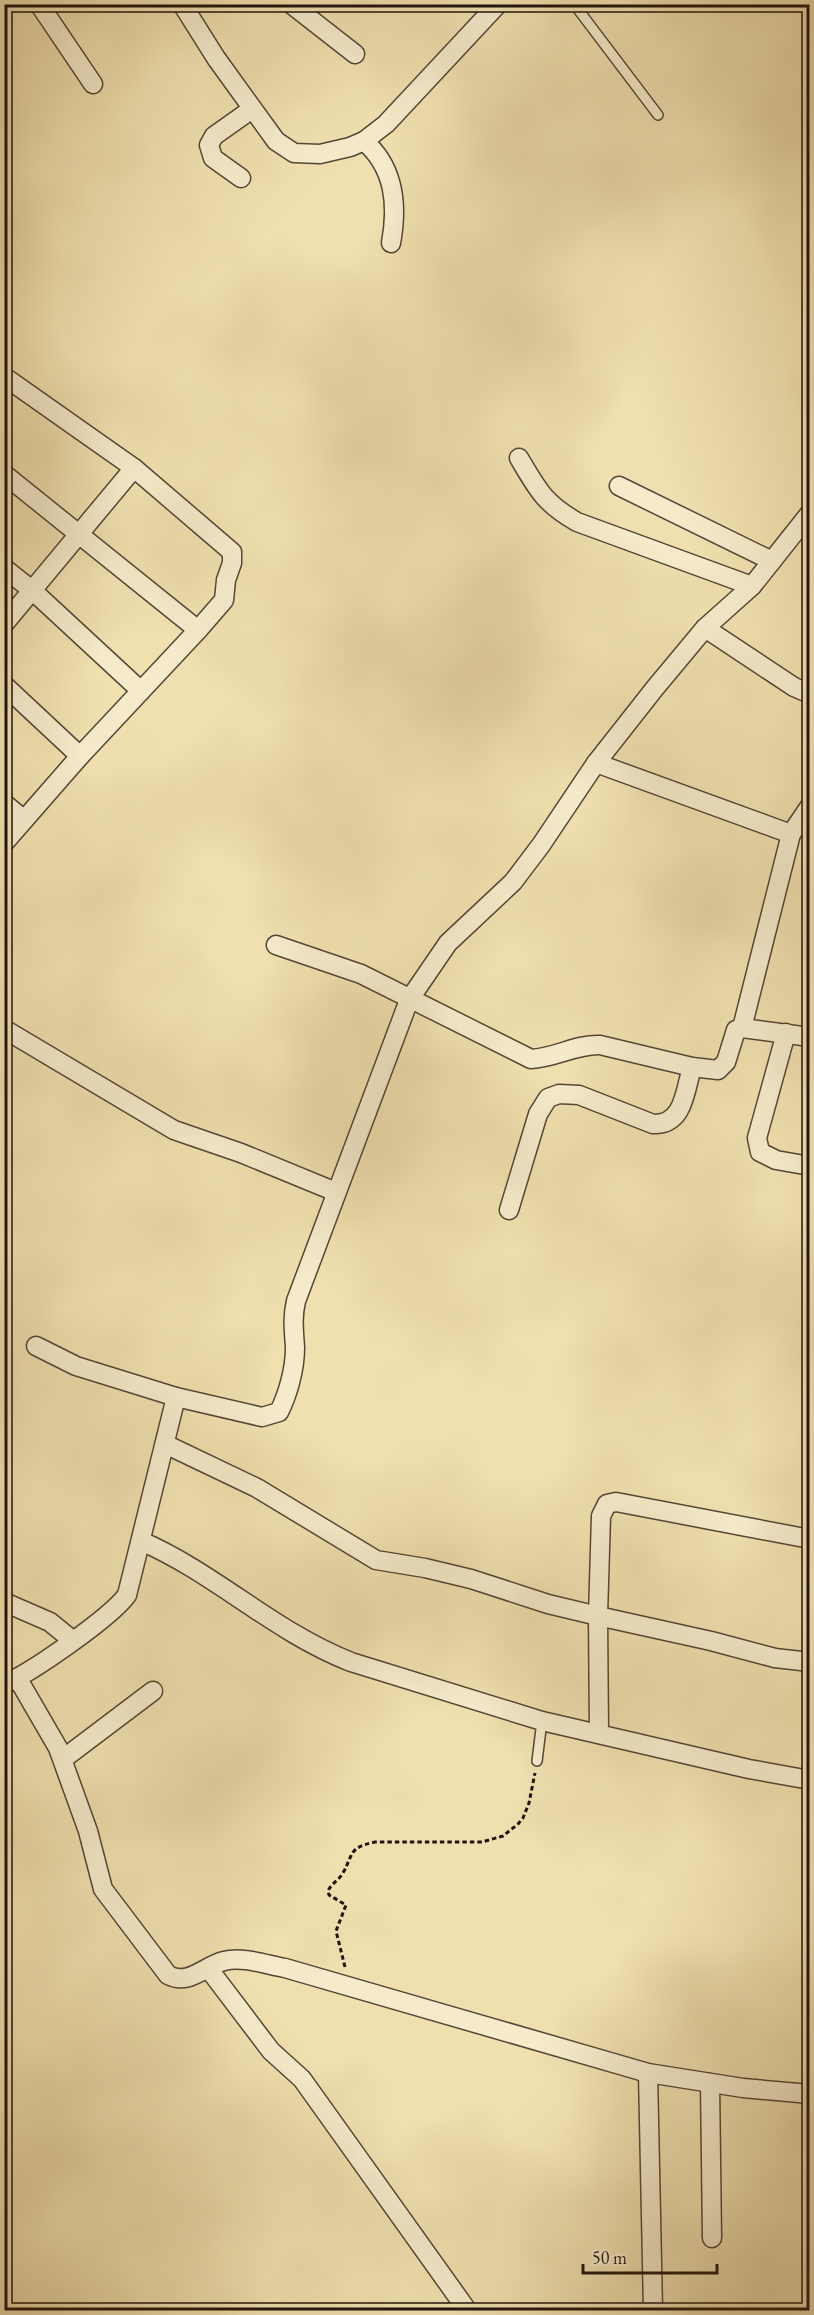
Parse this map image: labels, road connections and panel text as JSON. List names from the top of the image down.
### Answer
{
  "scale_bar": "50 m"
}
